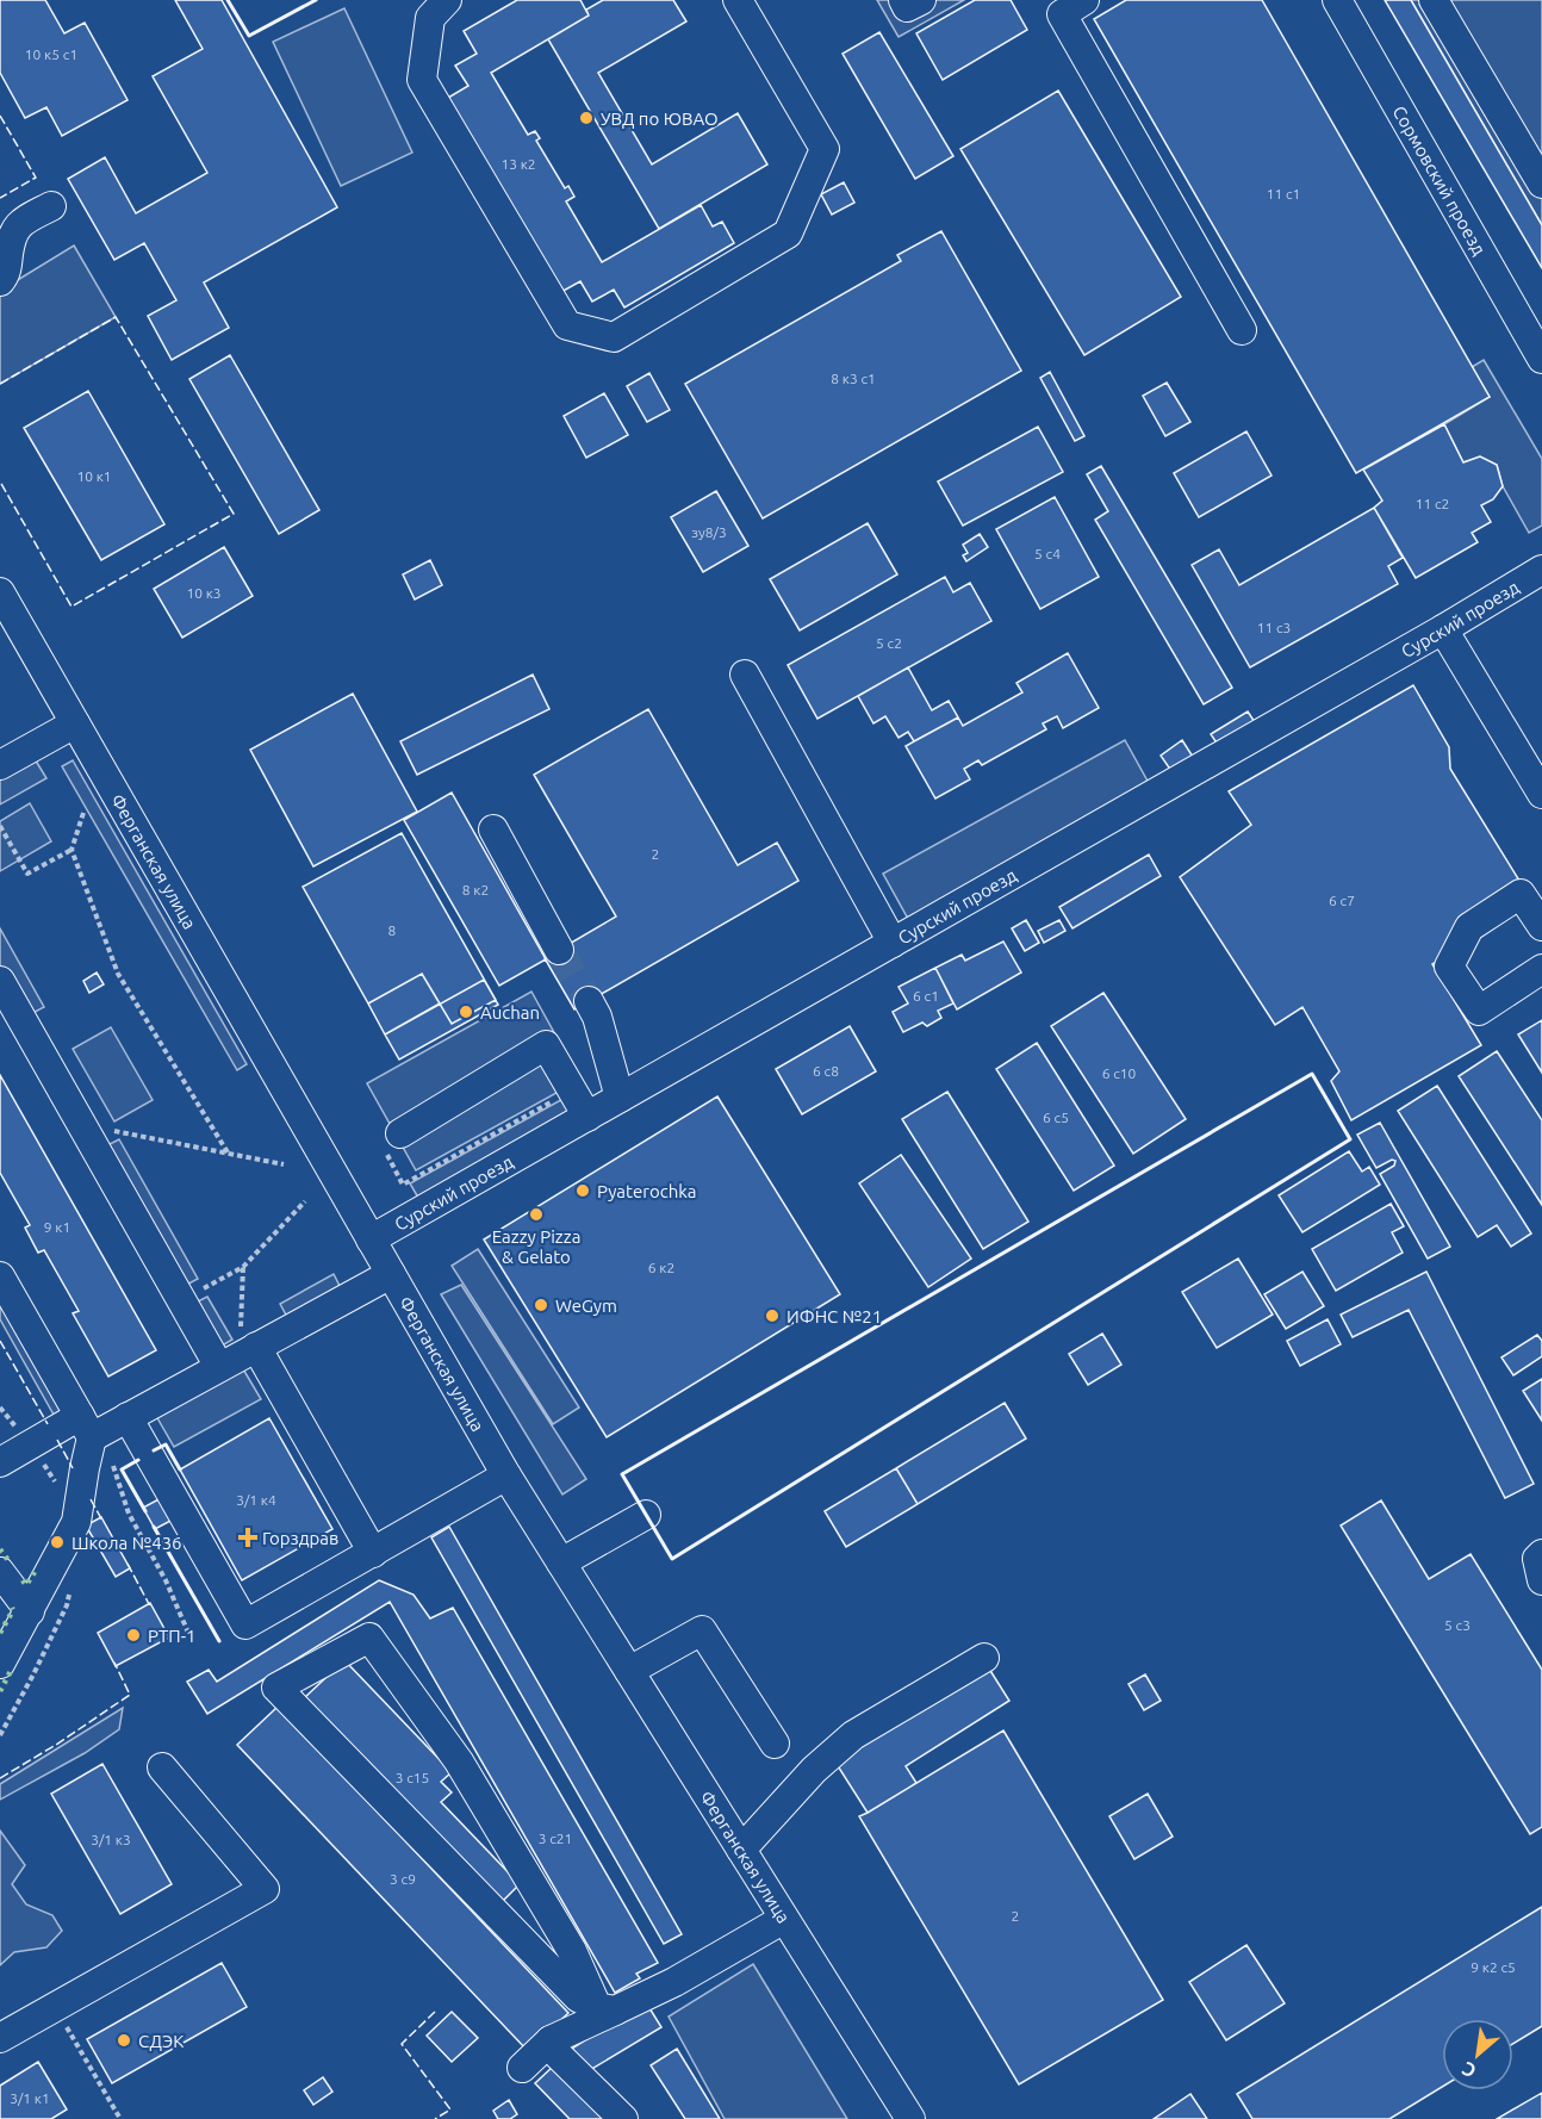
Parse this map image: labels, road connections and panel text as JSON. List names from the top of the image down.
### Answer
{
  "streets": {
    "street": ["Сормовский проезд", "Сурский проезд", "Ферганская улица"]
  },
  "crossings": [
    ["Сурский проезд", "Ферганская улица"]
  ],
  "places": {
    "other": [
      "УВД по ЮВАО",
      "Auchan",
      "Pyaterochka",
      "Eazzy Pizza & Gelato",
      "WeGym",
      "ИФНС №21",
      "Школа №436",
      "РТП-1",
      "СДЭК"
    ],
    "health": ["Горздрав"]
  },
  "house_numbers": [
    "10 к5 с1",
    "13 к2",
    "11 с1",
    "8 к3 с1",
    "10 к1",
    "11 с2",
    "зу8/3",
    "5 с4",
    "10 к3",
    "11 с3",
    "5 с2",
    "2",
    "8 к2",
    "6 с7",
    "8",
    "6 с1",
    "6 с8",
    "6 с10",
    "6 с5",
    "9 к1",
    "6 к2",
    "3/1 к4",
    "5 с3",
    "3 с15",
    "3 с21",
    "3/1 к3",
    "3 с9",
    "2",
    "9 к2 с5",
    "3/1 к1"
  ],
  "north": "bottom left"
}
